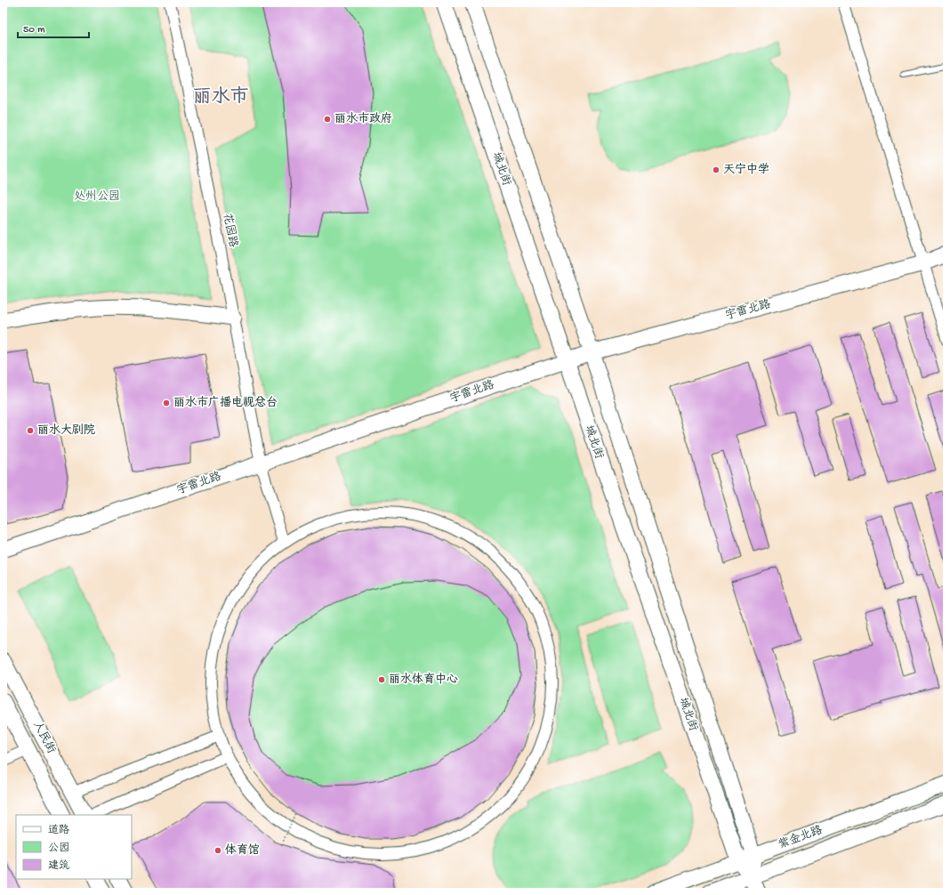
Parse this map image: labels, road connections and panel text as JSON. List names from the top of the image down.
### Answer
{
  "streets": {
    "main road": [
      "城北街",
      "宇雷北路",
      "人民街",
      "紫金北路"
    ],
    "street": ["花园路"]
  },
  "crossings": [
    ["城北街", "宇雷北路"],
    ["城北街", "紫金北路"],
    ["花园路", "宇雷北路"]
  ],
  "districts": ["丽水市"],
  "parks": ["处州公园"],
  "places": [
    "丽水市政府",
    "天宁中学",
    "丽水市广播电视总台",
    "丽水大剧院",
    "丽水体育中心",
    "体育馆"
  ],
  "legend": ["道路", "公园", "建筑"],
  "scale_bar": "50 m"
}
